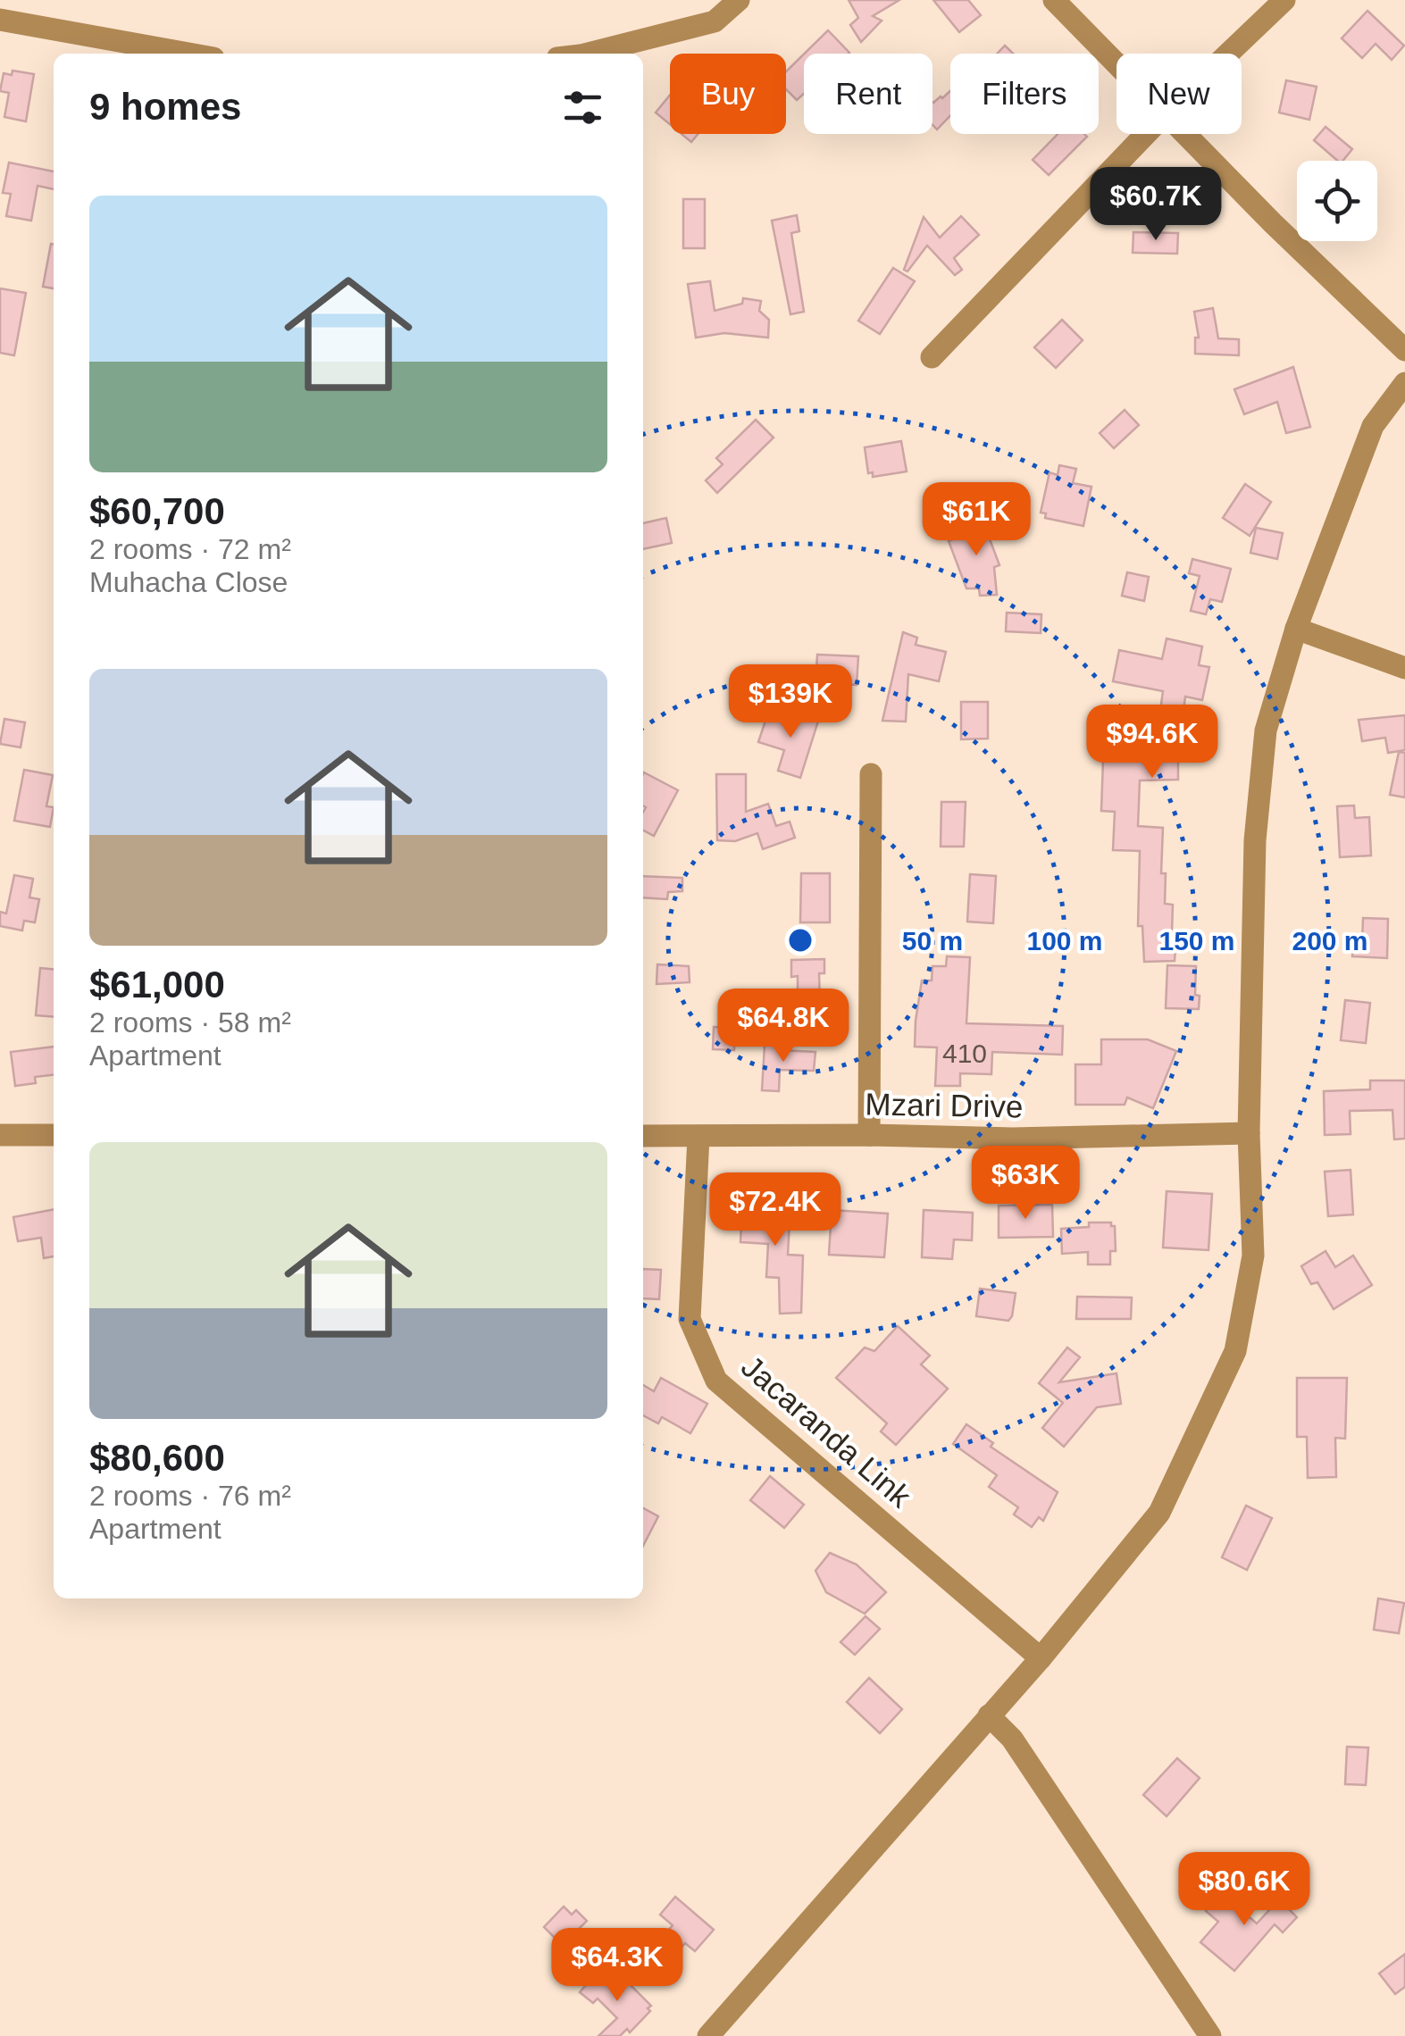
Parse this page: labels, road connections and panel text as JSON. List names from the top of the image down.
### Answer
{
  "streets": {
    "street": ["Mzari Drive", "Jacaranda Link"]
  },
  "crossings": [
    ["Mzari Drive", "Jacaranda Link"]
  ],
  "house_numbers": ["410"],
  "page": {
    "chip": [
      "Buy",
      "Rent",
      "Filters",
      "New"
    ],
    "heading": "9 homes",
    "list": [
      {
        "name": "$60,700",
        "note": "2 rooms · 72 m² · Muhacha Close"
      },
      {
        "name": "$61,000",
        "note": "2 rooms · 58 m² · Apartment"
      },
      {
        "name": "$80,600",
        "note": "2 rooms · 76 m² · Apartment"
      }
    ],
    "price": [
      "$60.7K",
      "$61K",
      "$139K",
      "$94.6K",
      "$64.8K",
      "$63K",
      "$72.4K",
      "$80.6K",
      "$64.3K"
    ]
  },
  "rings": [
    "50 m",
    "100 m",
    "150 m",
    "200 m"
  ]
}
